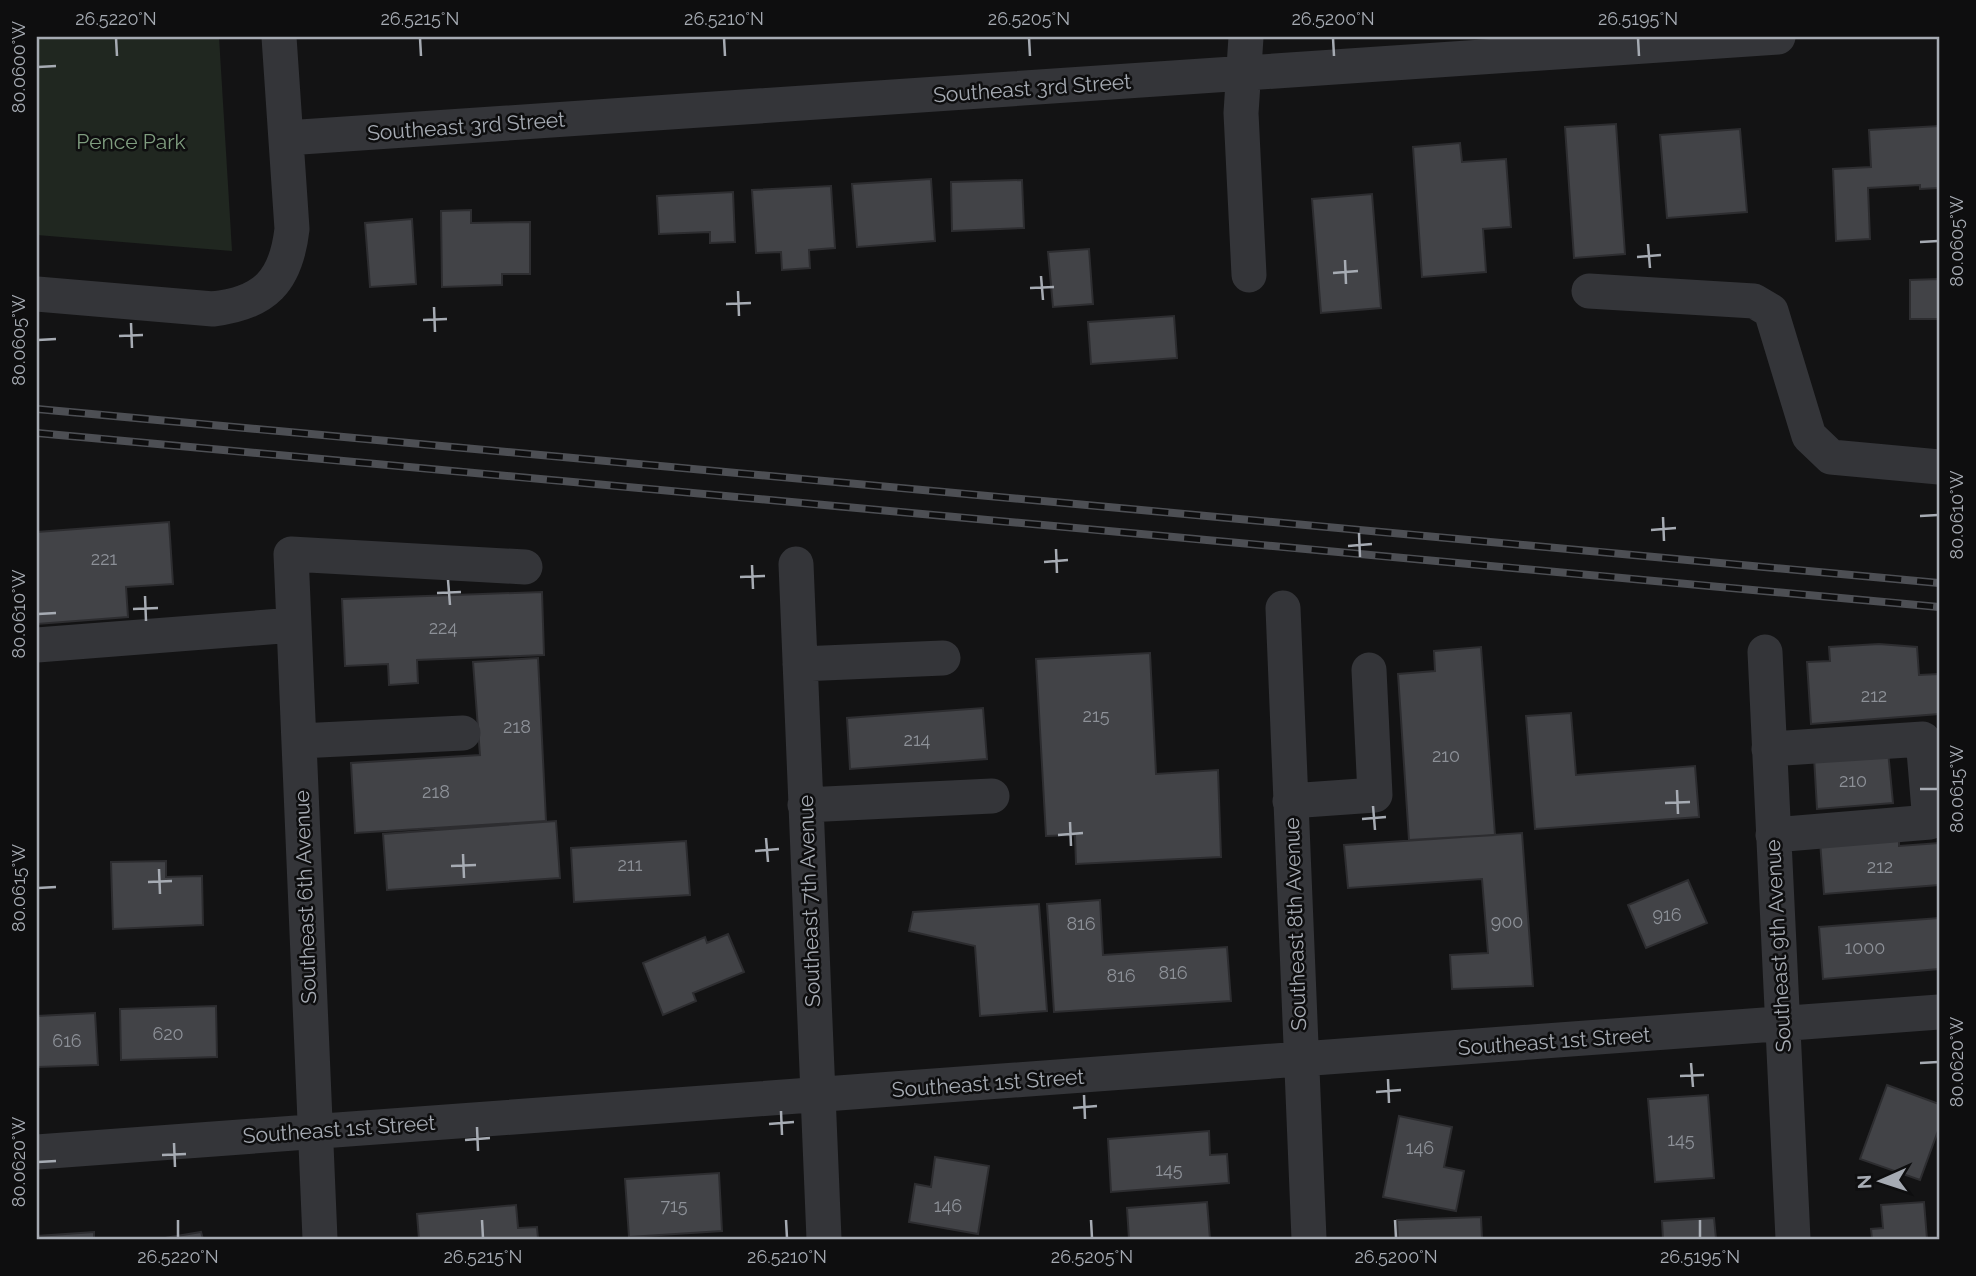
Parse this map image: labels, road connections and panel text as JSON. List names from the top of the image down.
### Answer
{
  "streets": {
    "street": [
      "Southeast 3rd Street",
      "Southeast 6th Avenue",
      "Southeast 7th Avenue",
      "Southeast 8th Avenue",
      "Southeast 9th Avenue",
      "Southeast 1st Street"
    ]
  },
  "crossings": [
    ["Southeast 6th Avenue", "Southeast 1st Street"],
    ["Southeast 7th Avenue", "Southeast 1st Street"],
    ["Southeast 8th Avenue", "Southeast 1st Street"],
    ["Southeast 9th Avenue", "Southeast 1st Street"]
  ],
  "parks": ["Pence Park"],
  "house_numbers": [
    "221",
    "224",
    "212",
    "215",
    "218",
    "214",
    "210",
    "210",
    "218",
    "211",
    "212",
    "916",
    "900",
    "816",
    "1000",
    "816",
    "816",
    "620",
    "616",
    "145",
    "146",
    "145",
    "715",
    "146"
  ],
  "north": "left",
  "coordinates": [
    "26.5220°N",
    "26.5215°N",
    "26.5210°N",
    "26.5205°N",
    "26.5200°N",
    "26.5195°N",
    "80.0600°W",
    "80.0605°W",
    "80.0610°W",
    "80.0615°W",
    "80.0620°W"
  ]
}
